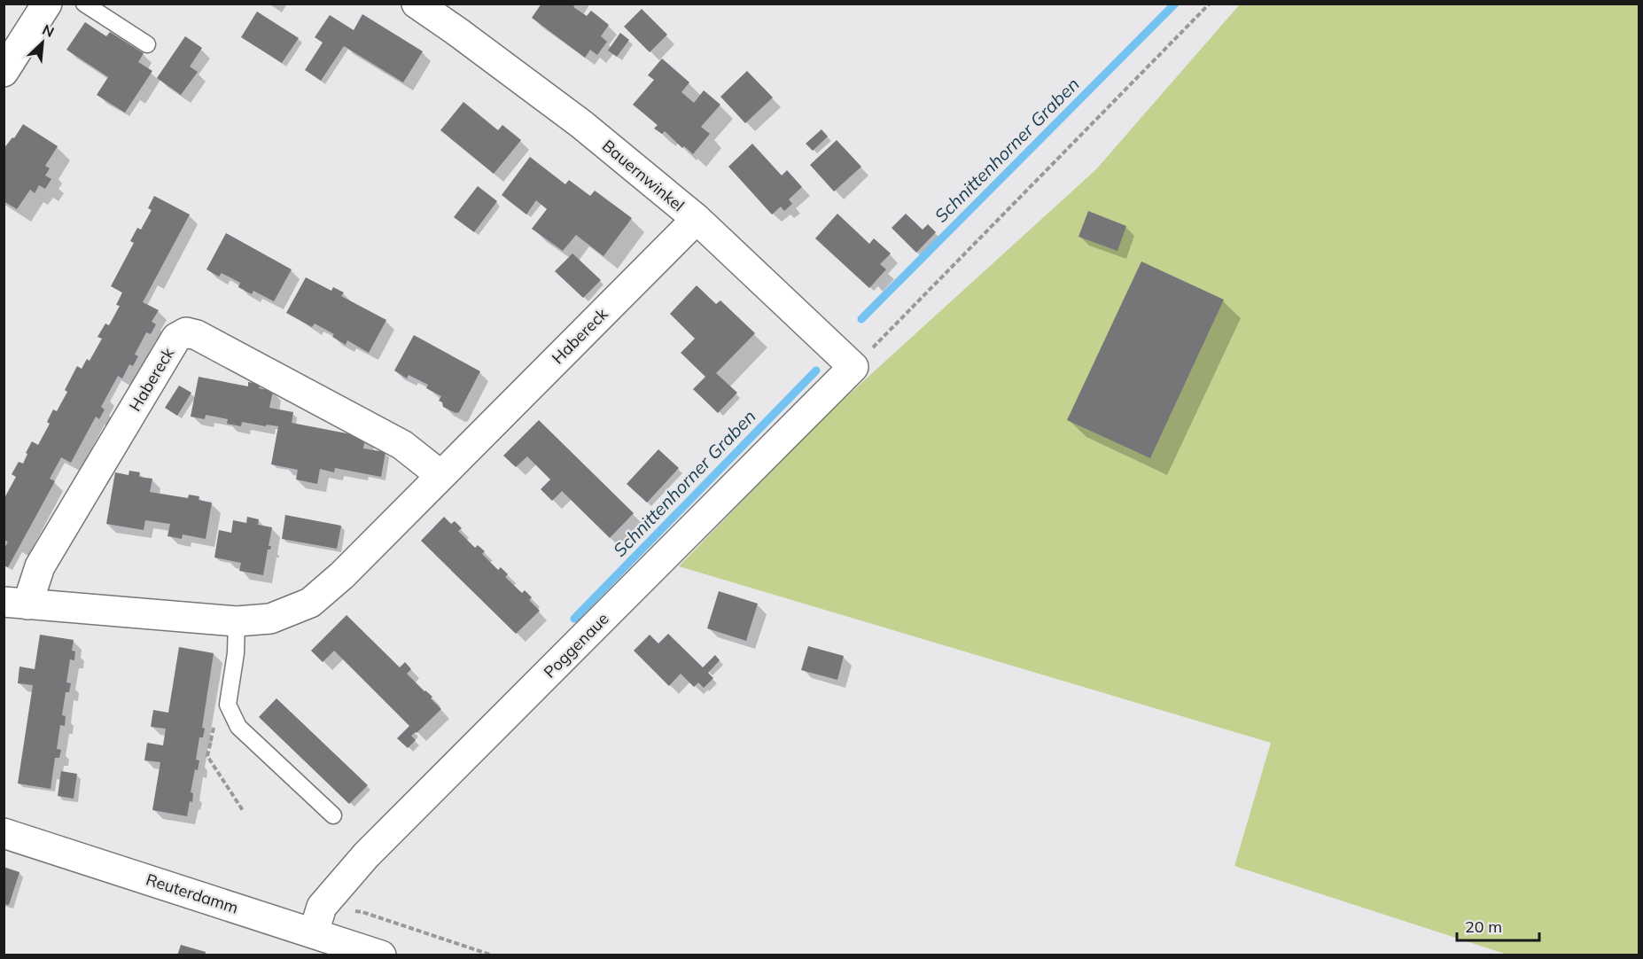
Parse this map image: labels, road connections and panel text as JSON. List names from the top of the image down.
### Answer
{
  "streets": {
    "street": [
      "Bauernwinkel",
      "Habereck",
      "Poggenaue",
      "Reuterdamm"
    ]
  },
  "crossings": [
    ["Bauernwinkel", "Habereck"],
    ["Bauernwinkel", "Poggenaue"],
    ["Poggenaue", "Reuterdamm"]
  ],
  "water": ["Schnittenhorner Graben"],
  "scale_bar": "20 m",
  "north": "top right"
}
